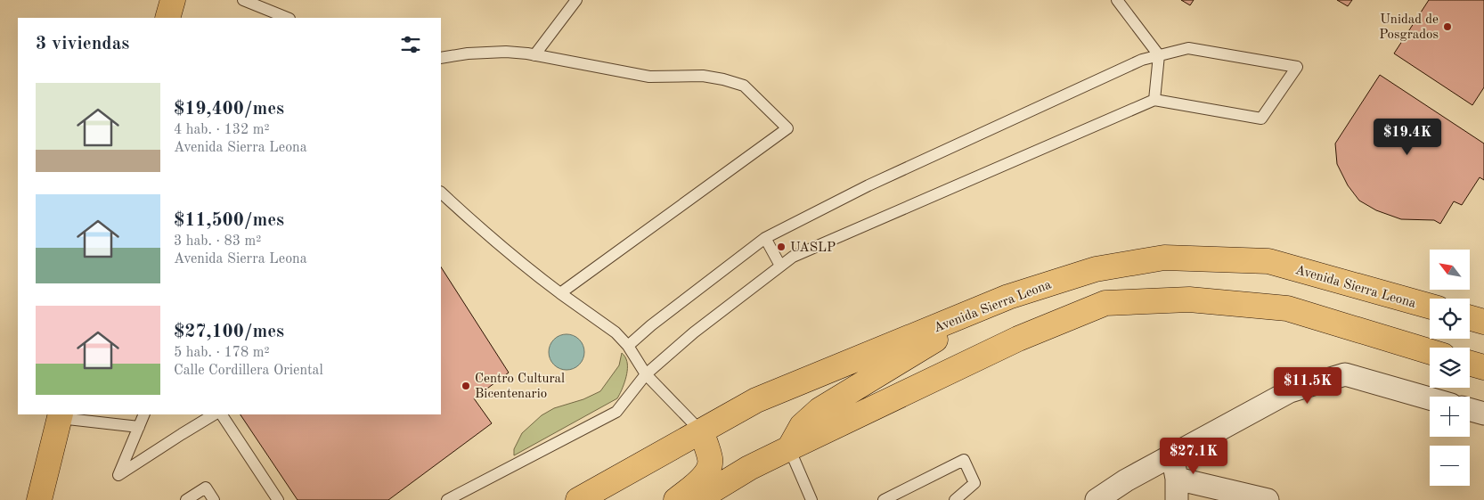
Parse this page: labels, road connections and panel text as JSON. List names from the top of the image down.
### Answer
{
  "streets": {
    "main road": ["Avenida Sierra Leona"]
  },
  "places": ["Unidad de Posgrados", "UASLP", "Centro Cultural Bicentenario"],
  "north": "top left",
  "page": {
    "heading": "3 viviendas",
    "list": [
      {
        "name": "$19,400/mes",
        "note": "4 hab. · 132 m² · Avenida Sierra Leona"
      },
      {
        "name": "$11,500/mes",
        "note": "3 hab. · 83 m² · Avenida Sierra Leona"
      },
      {
        "name": "$27,100/mes",
        "note": "5 hab. · 178 m² · Calle Cordillera Oriental"
      }
    ],
    "price": ["$19.4K", "$11.5K", "$27.1K"],
    "map_buttons": ["+", "−"]
  }
}
